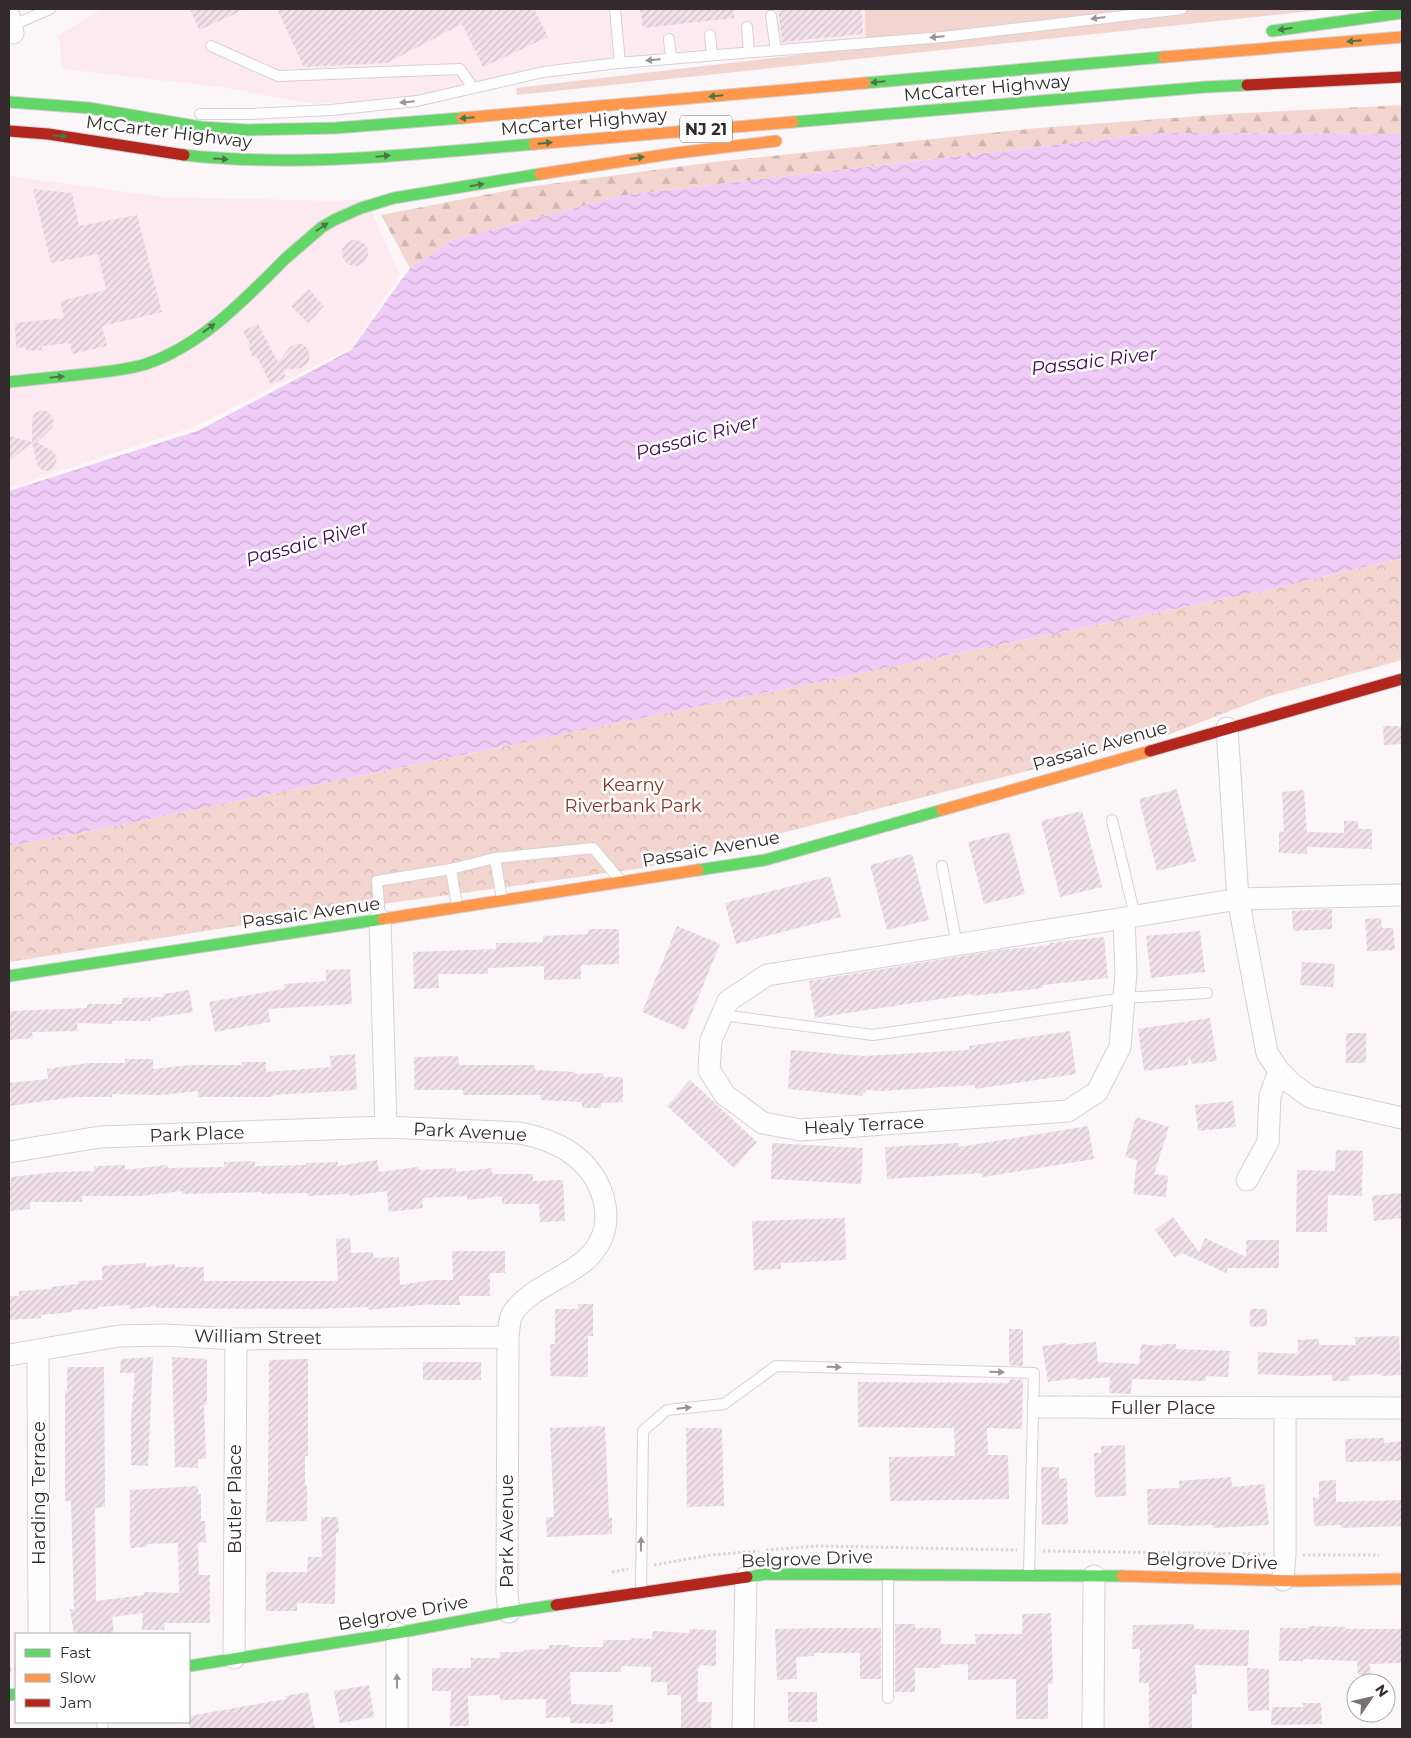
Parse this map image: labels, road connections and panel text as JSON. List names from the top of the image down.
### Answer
{
  "streets": {
    "main road": [
      "McCarter Highway",
      "NJ 21",
      "Passaic Avenue",
      "Belgrove Drive"
    ],
    "street": [
      "Healy Terrace",
      "Park Avenue",
      "Park Place",
      "William Street",
      "Fuller Place",
      "Harding Terrace",
      "Butler Place"
    ]
  },
  "crossings": [
    ["Park Avenue", "Park Place"],
    ["Park Avenue", "William Street"],
    ["Park Avenue", "Belgrove Drive"],
    ["William Street", "Harding Terrace"],
    ["William Street", "Butler Place"],
    ["Butler Place", "Belgrove Drive"]
  ],
  "water": ["Passaic River"],
  "parks": ["Kearny Riverbank Park"],
  "legend": ["Fast", "Slow", "Jam"],
  "north": "top right"
}
